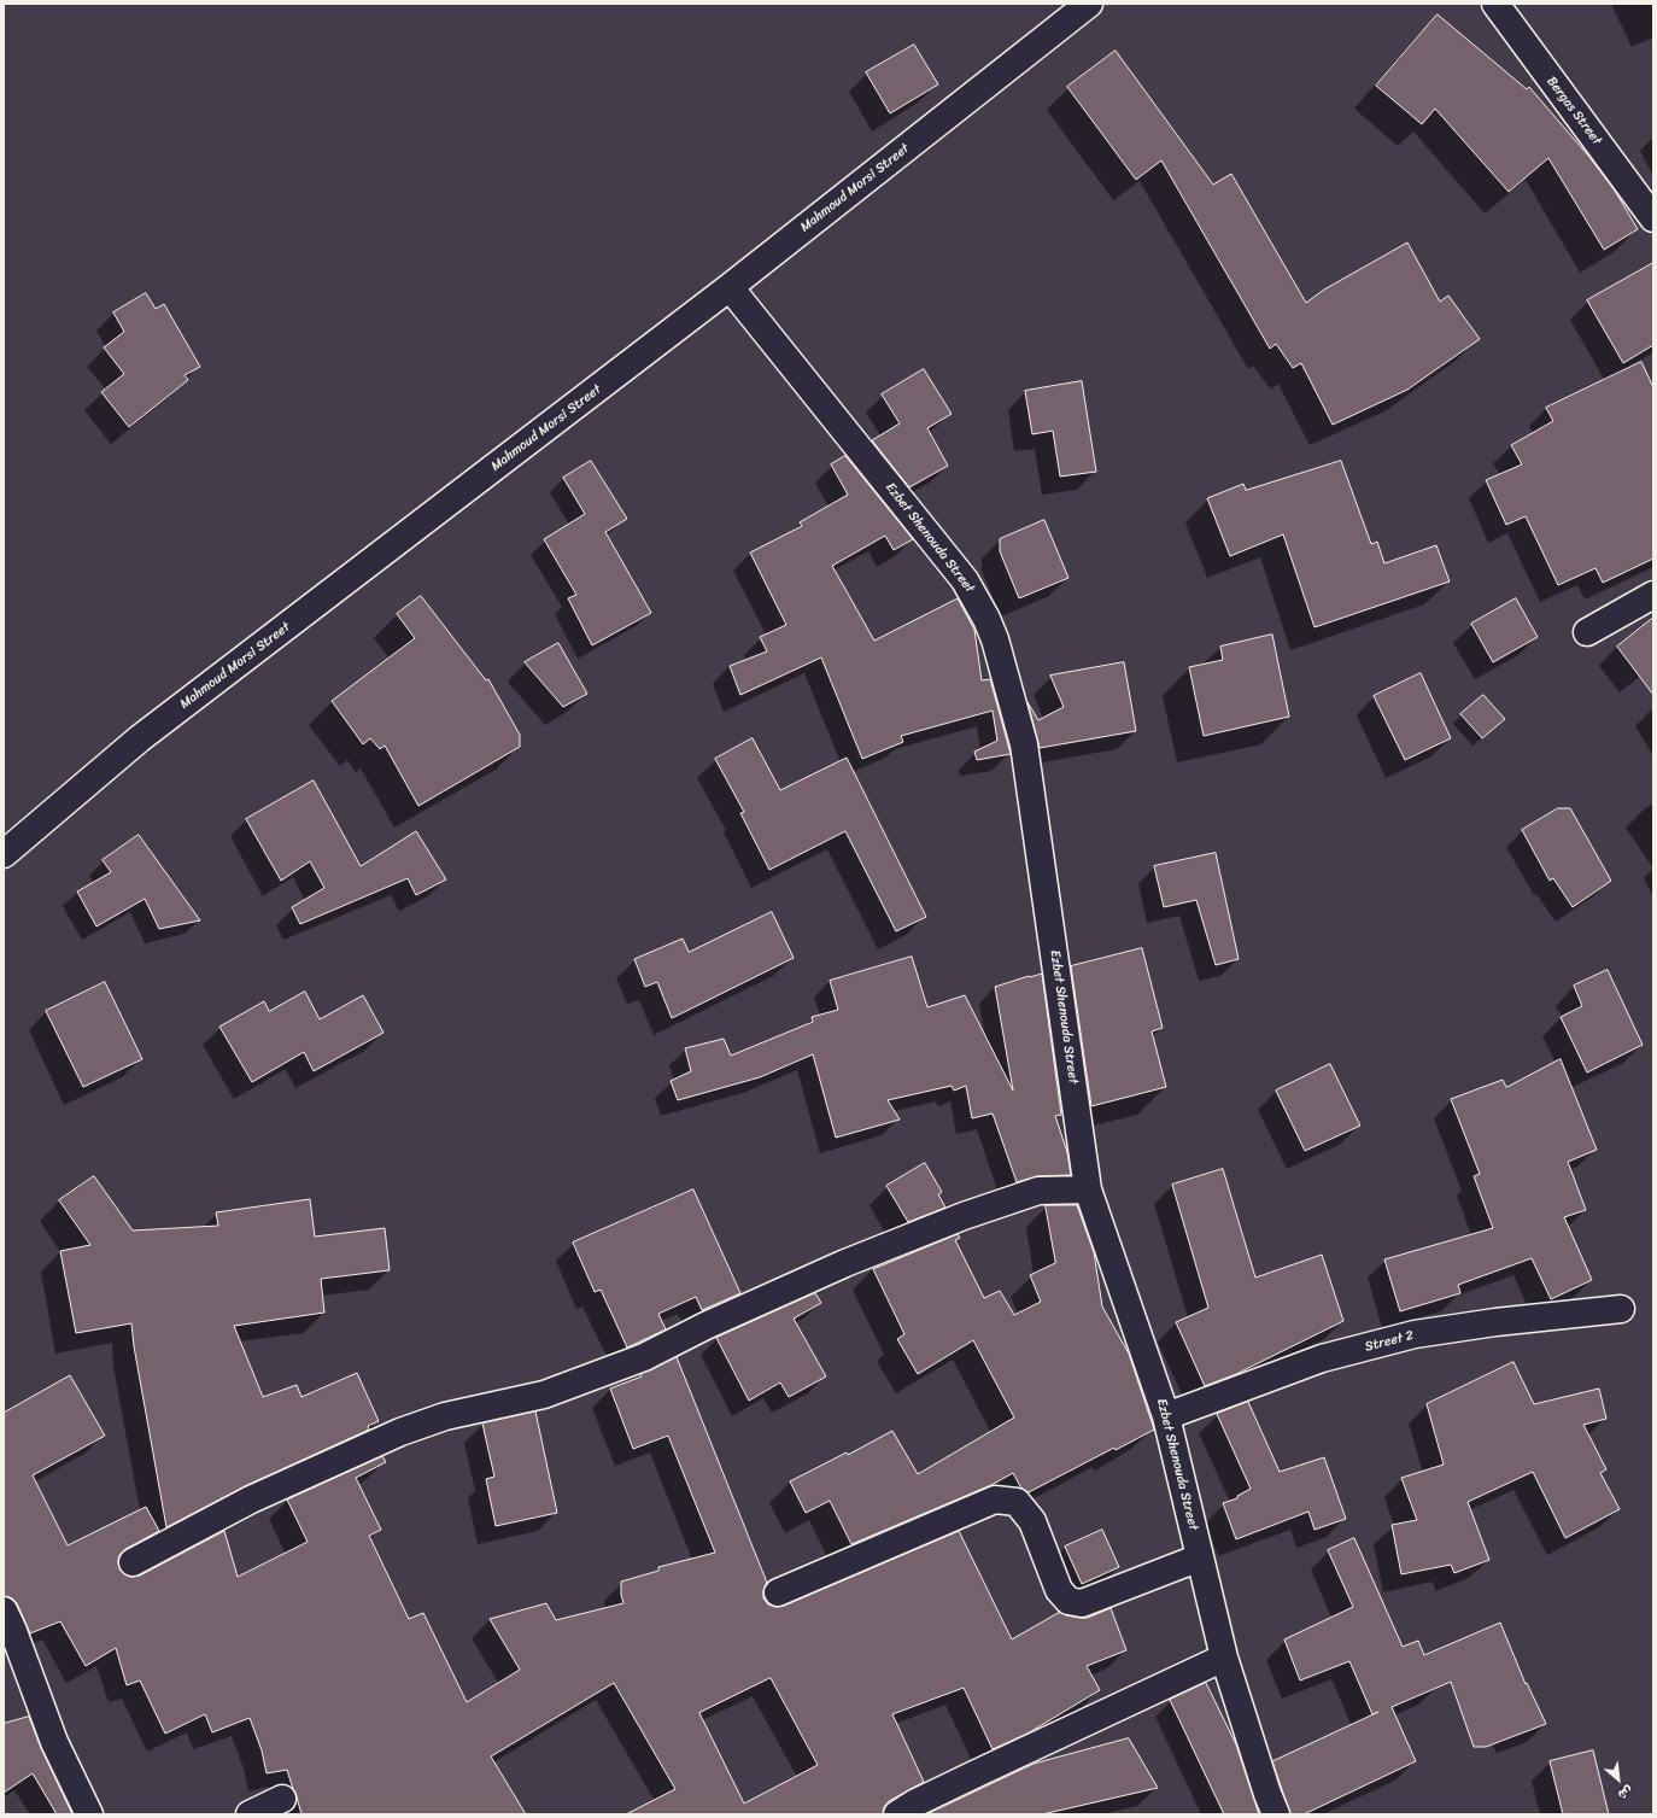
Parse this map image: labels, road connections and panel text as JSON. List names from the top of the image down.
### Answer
{
  "streets": {
    "street": [
      "Bergas Street",
      "Mahmoud Morsi Street",
      "Ezbet Shenouda Street",
      "Street 2"
    ]
  },
  "crossings": [
    ["Mahmoud Morsi Street", "Ezbet Shenouda Street"],
    ["Ezbet Shenouda Street", "Street 2"]
  ],
  "north": "bottom right"
}
